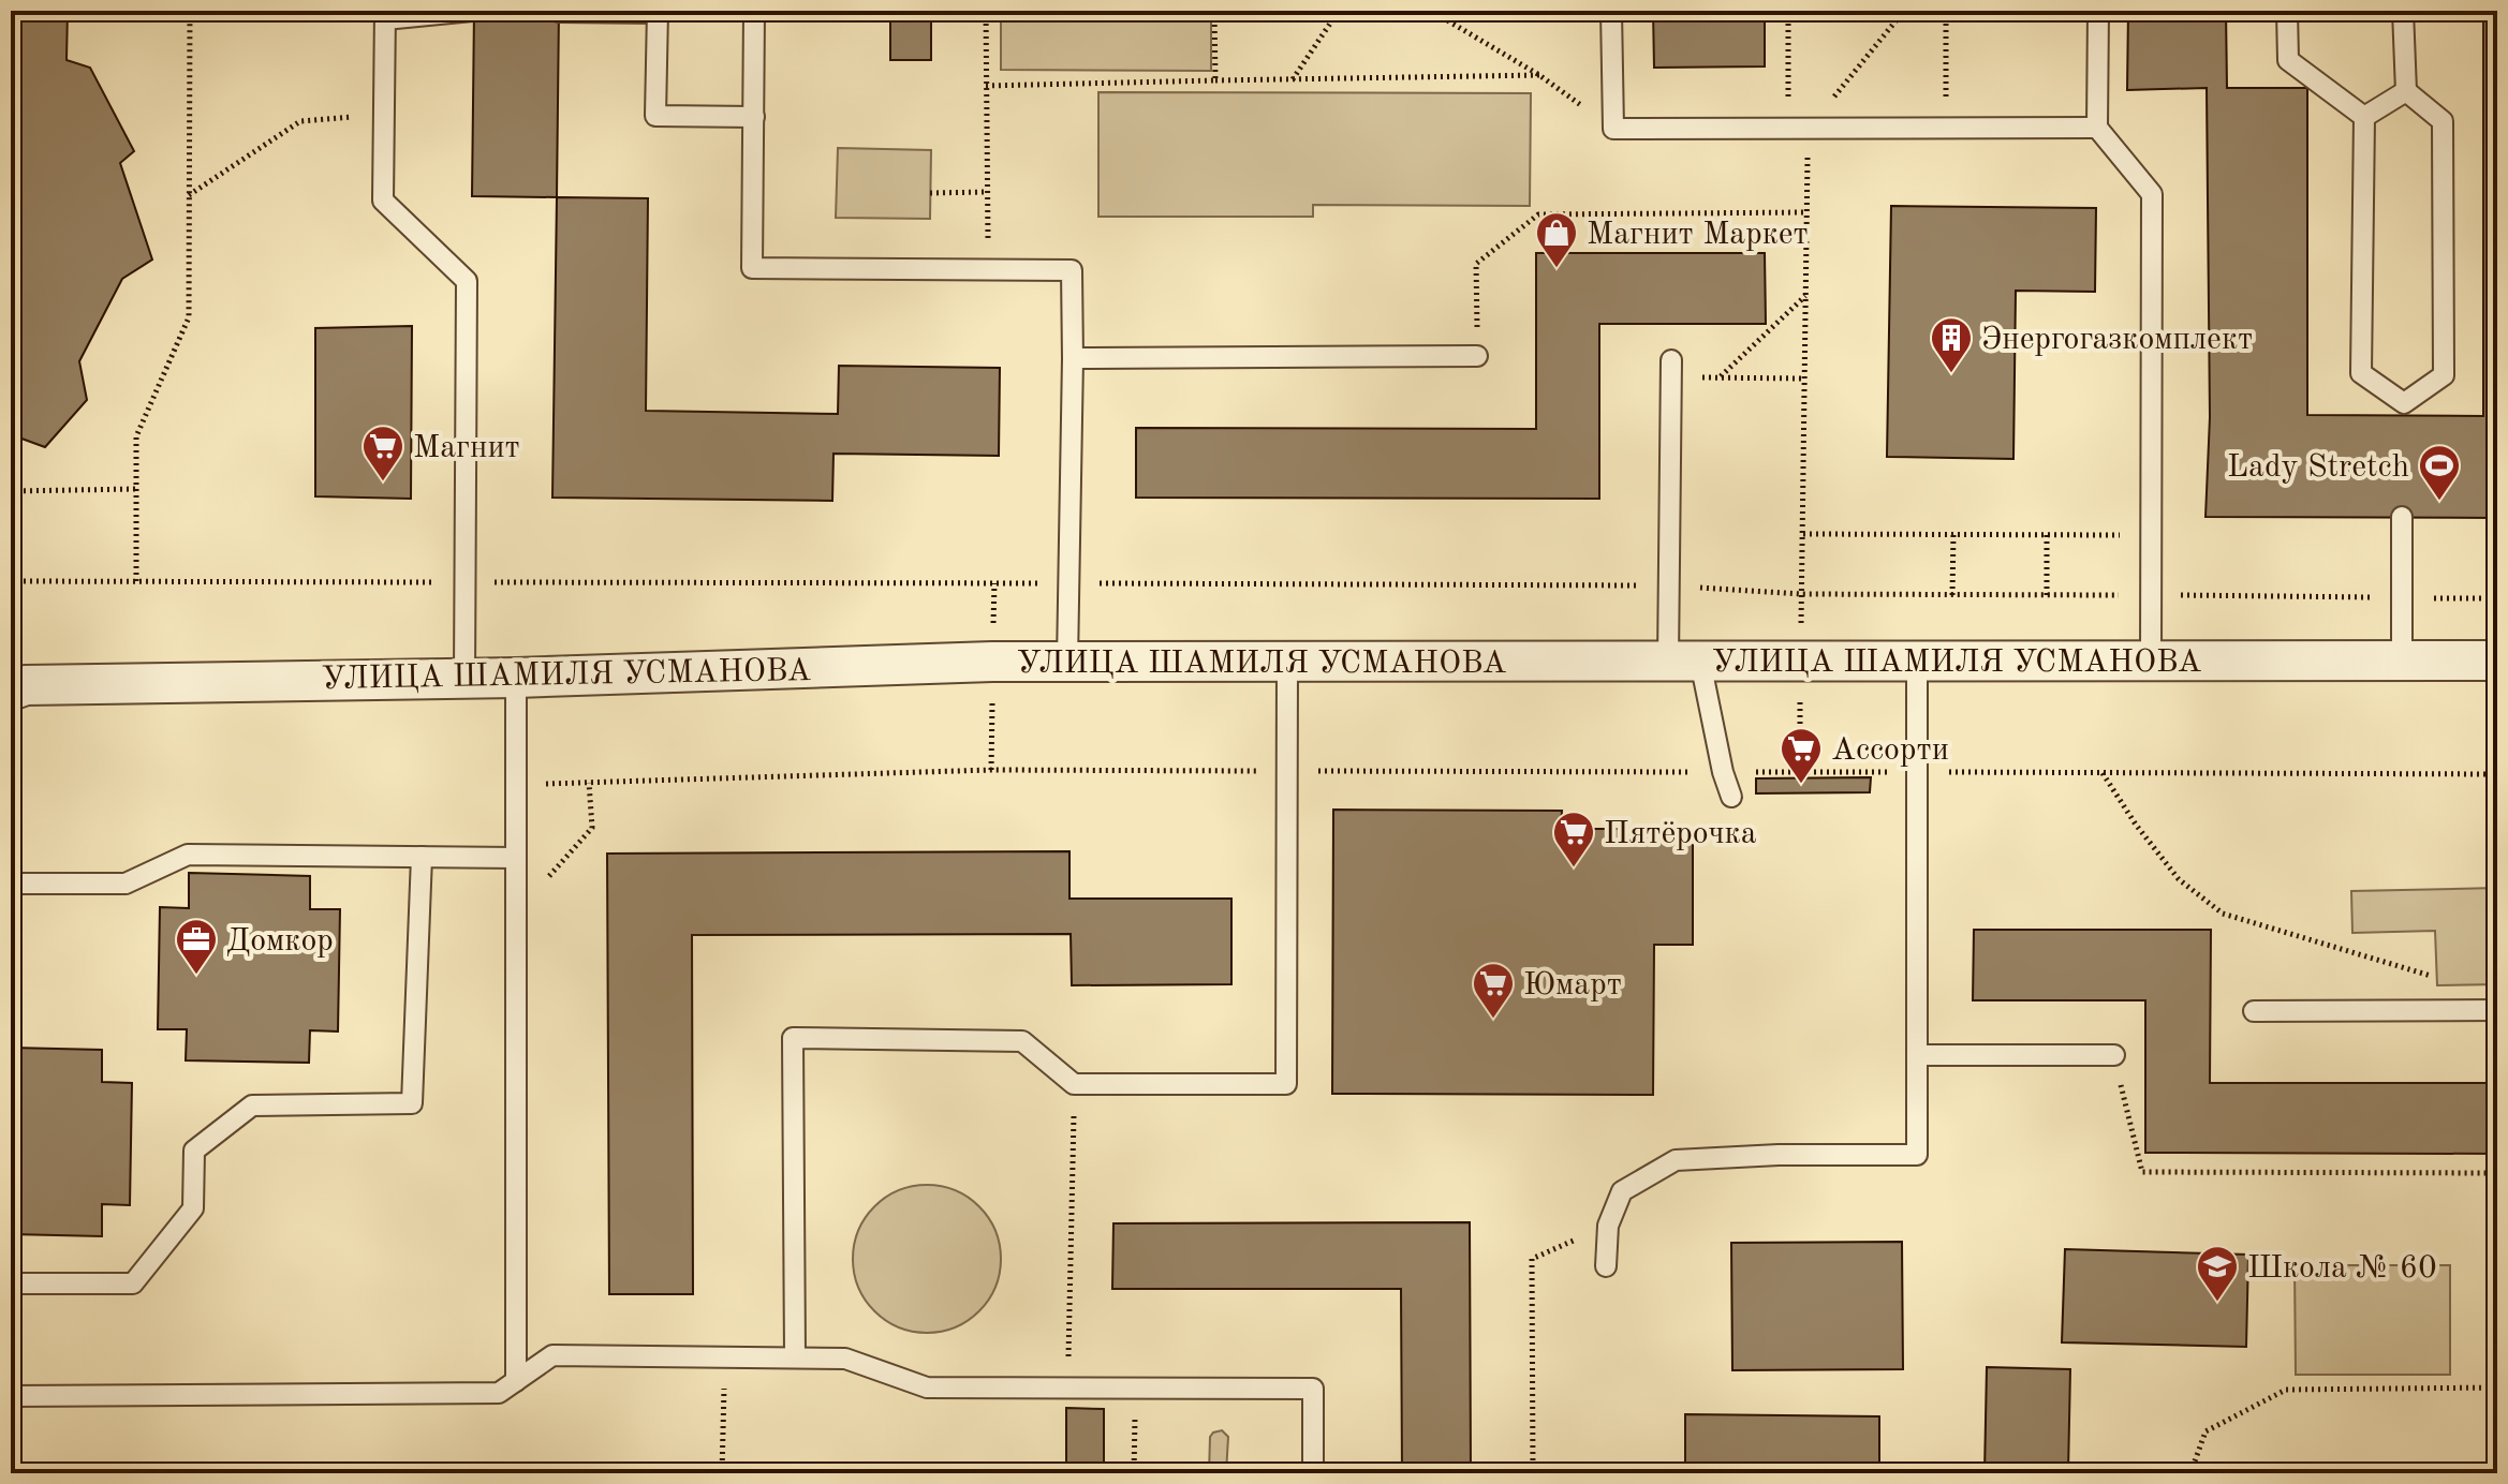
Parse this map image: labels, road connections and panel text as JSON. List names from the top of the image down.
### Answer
{
  "streets": {
    "street": ["УЛИЦА ШАМИЛЯ УСМАНОВА"]
  },
  "places": {
    "shop": ["Магнит Маркет"],
    "building": ["Энергогазкомплект"],
    "supermarket": [
      "Магнит",
      "Ассорти",
      "Пятёрочка",
      "Юмарт"
    ],
    "sports": ["Lady Stretch"],
    "office": ["Домкор"],
    "school or university": ["Школа № 60"]
  }
}
